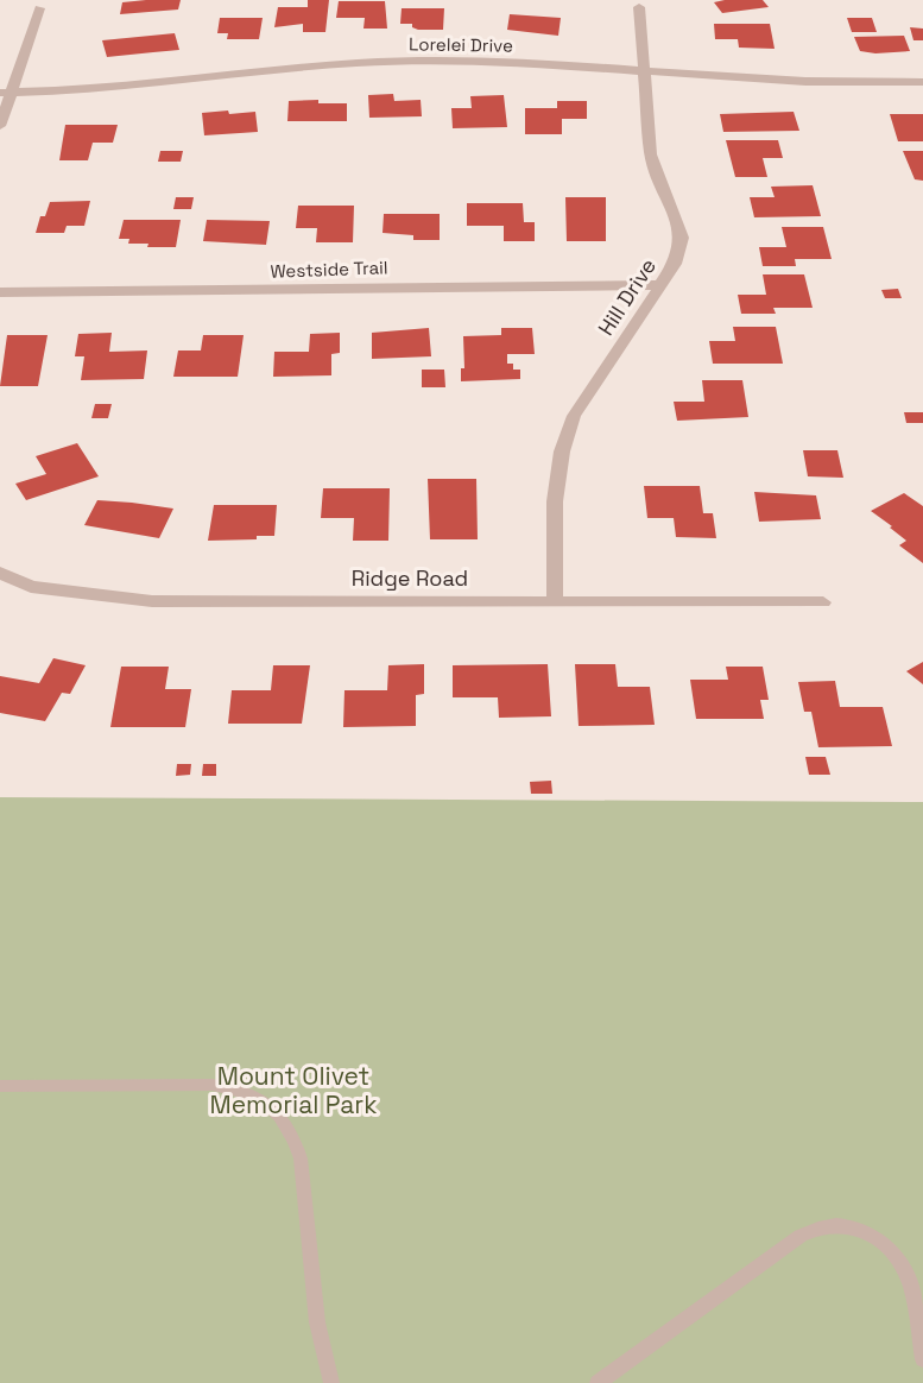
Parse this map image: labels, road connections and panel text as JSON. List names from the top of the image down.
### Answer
{
  "streets": {
    "street": [
      "Lorelei Drive",
      "Westside Trail",
      "Hill Drive",
      "Ridge Road"
    ]
  },
  "crossings": [
    ["Lorelei Drive", "Hill Drive"],
    ["Westside Trail", "Hill Drive"],
    ["Hill Drive", "Ridge Road"]
  ],
  "parks": ["Mount Olivet Memorial Park"]
}
